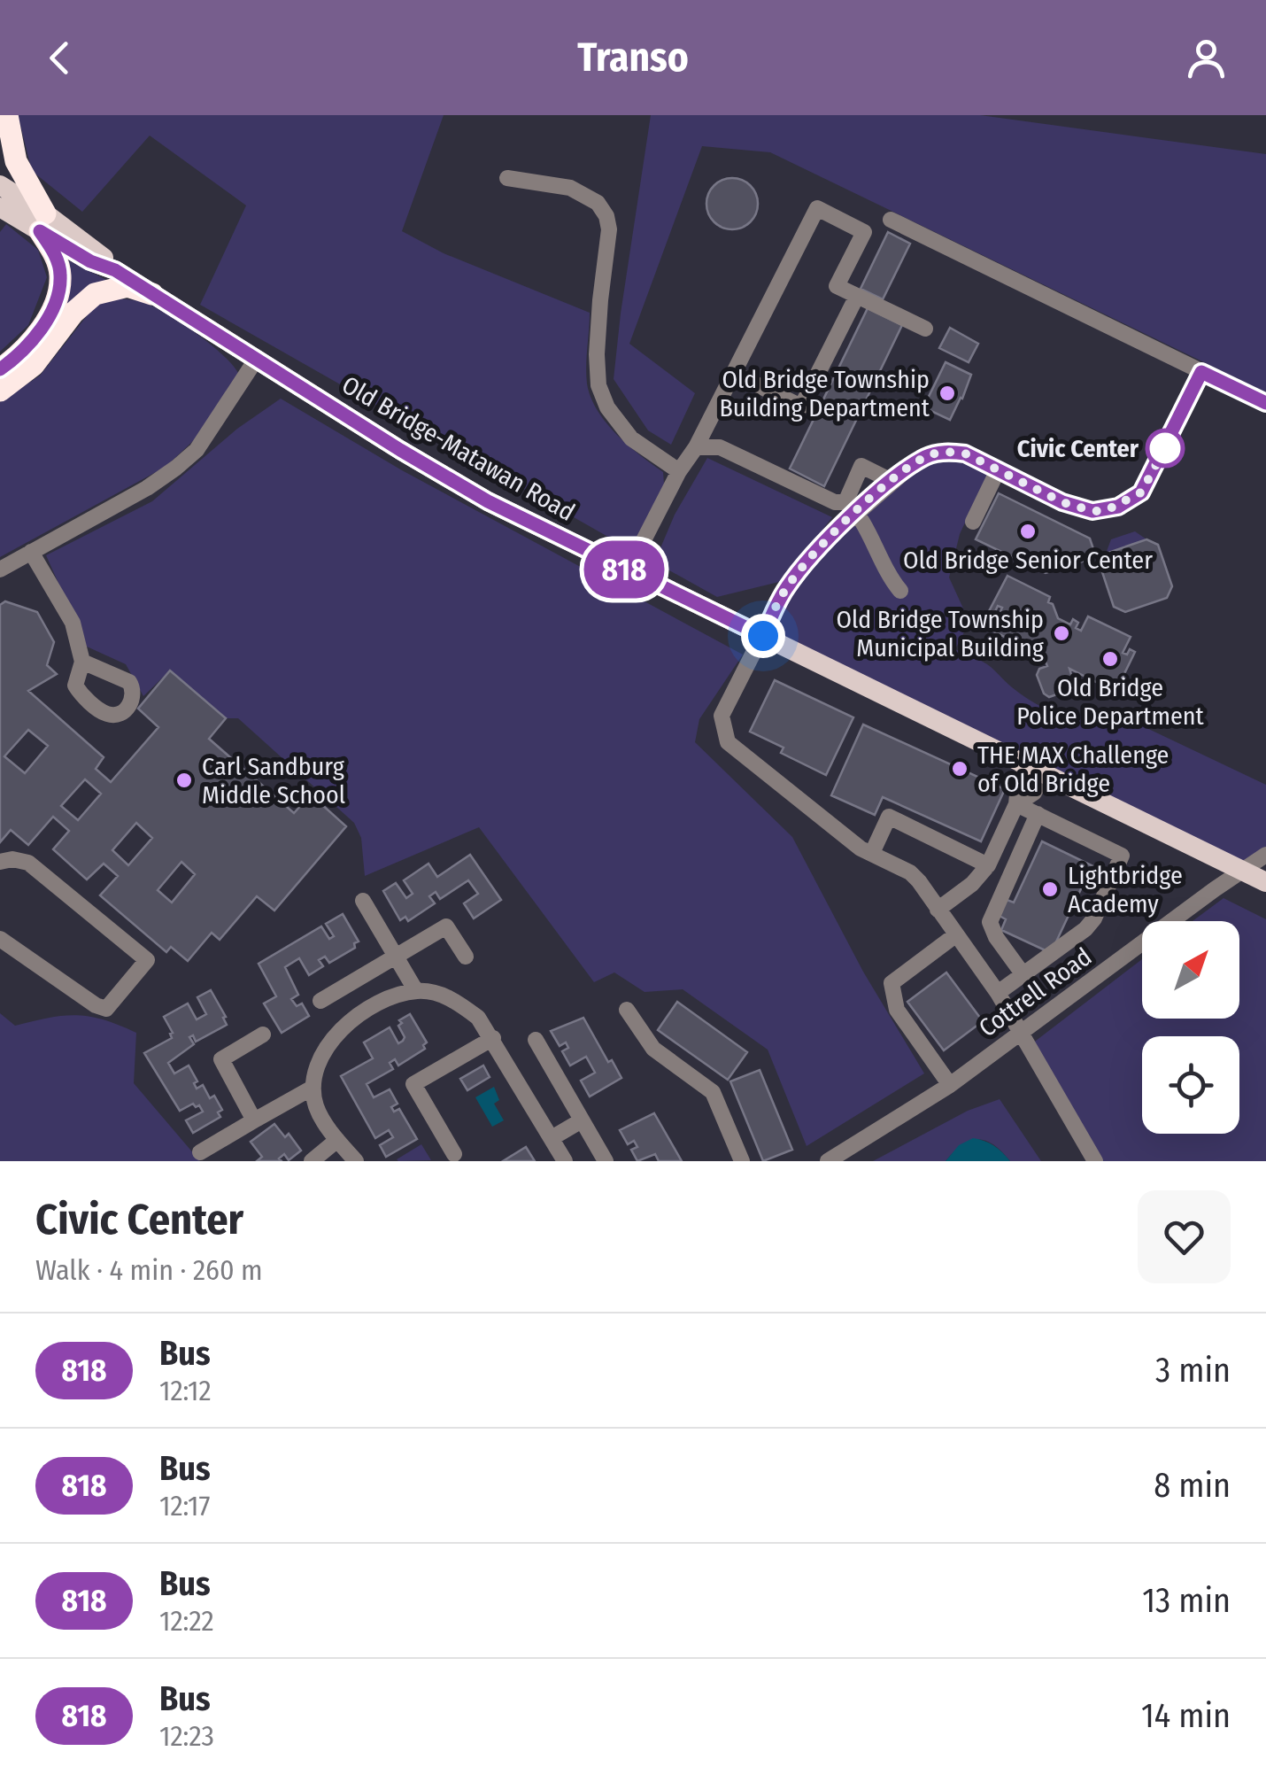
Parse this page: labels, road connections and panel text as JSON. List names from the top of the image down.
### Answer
{
  "streets": {
    "main road": ["Old Bridge-Matawan Road"],
    "street": ["Cottrell Road"]
  },
  "crossings": [
    ["Old Bridge-Matawan Road", "Cottrell Road"]
  ],
  "places": [
    "Old Bridge Township Building Department",
    "Civic Center",
    "Old Bridge Senior Center",
    "Old Bridge Township Municipal Building",
    "Old Bridge Police Department",
    "THE MAX Challenge of Old Bridge",
    "Carl Sandburg Middle School",
    "Lightbridge Academy"
  ],
  "lines": ["bus line 818"],
  "north": "top right",
  "page": {
    "header": "Transo",
    "on_map": "818",
    "heading": ["Civic Center", "Walk · 4 min · 260 m"],
    "list": [
      {
        "mark": "818",
        "name": "Bus",
        "note": "12:12",
        "value": "3 min"
      },
      {
        "mark": "818",
        "name": "Bus",
        "note": "12:17",
        "value": "8 min"
      },
      {
        "mark": "818",
        "name": "Bus",
        "note": "12:22",
        "value": "13 min"
      },
      {
        "mark": "818",
        "name": "Bus",
        "note": "12:23",
        "value": "14 min"
      }
    ]
  }
}
